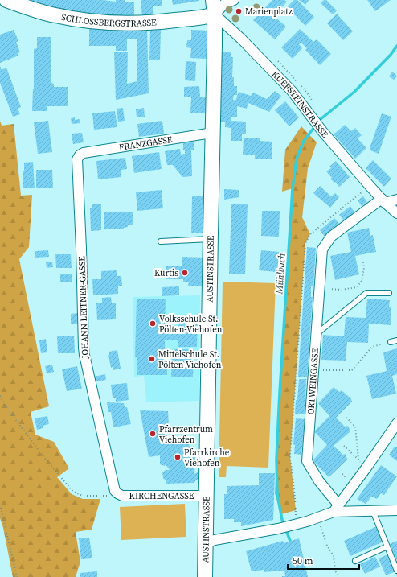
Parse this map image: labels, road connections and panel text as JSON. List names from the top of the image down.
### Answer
{
  "streets": {
    "main road": ["SCHLOSSBERGSTRASSE", "AUSTINSTRASSE"],
    "street": [
      "KUEFSTEINSTRASSE",
      "FRANZGASSE",
      "JOHANN LEITNER-GASSE",
      "ORTWEINGASSE",
      "KIRCHENGASSE"
    ]
  },
  "crossings": [
    ["SCHLOSSBERGSTRASSE", "KUEFSTEINSTRASSE"],
    ["SCHLOSSBERGSTRASSE", "AUSTINSTRASSE"],
    ["KUEFSTEINSTRASSE", "AUSTINSTRASSE"],
    ["FRANZGASSE", "AUSTINSTRASSE"],
    ["FRANZGASSE", "JOHANN LEITNER-GASSE"],
    ["AUSTINSTRASSE", "KIRCHENGASSE"],
    ["JOHANN LEITNER-GASSE", "KIRCHENGASSE"]
  ],
  "water": ["Mühlbach"],
  "places": [
    "Marienplatz",
    "Kurtis",
    "Volksschule St. Pölten-Viehofen",
    "Mittelschule St. Pölten-Viehofen",
    "Pfarrzentrum Viehofen",
    "Pfarrkirche Viehofen"
  ],
  "scale_bar": "50 m"
}
